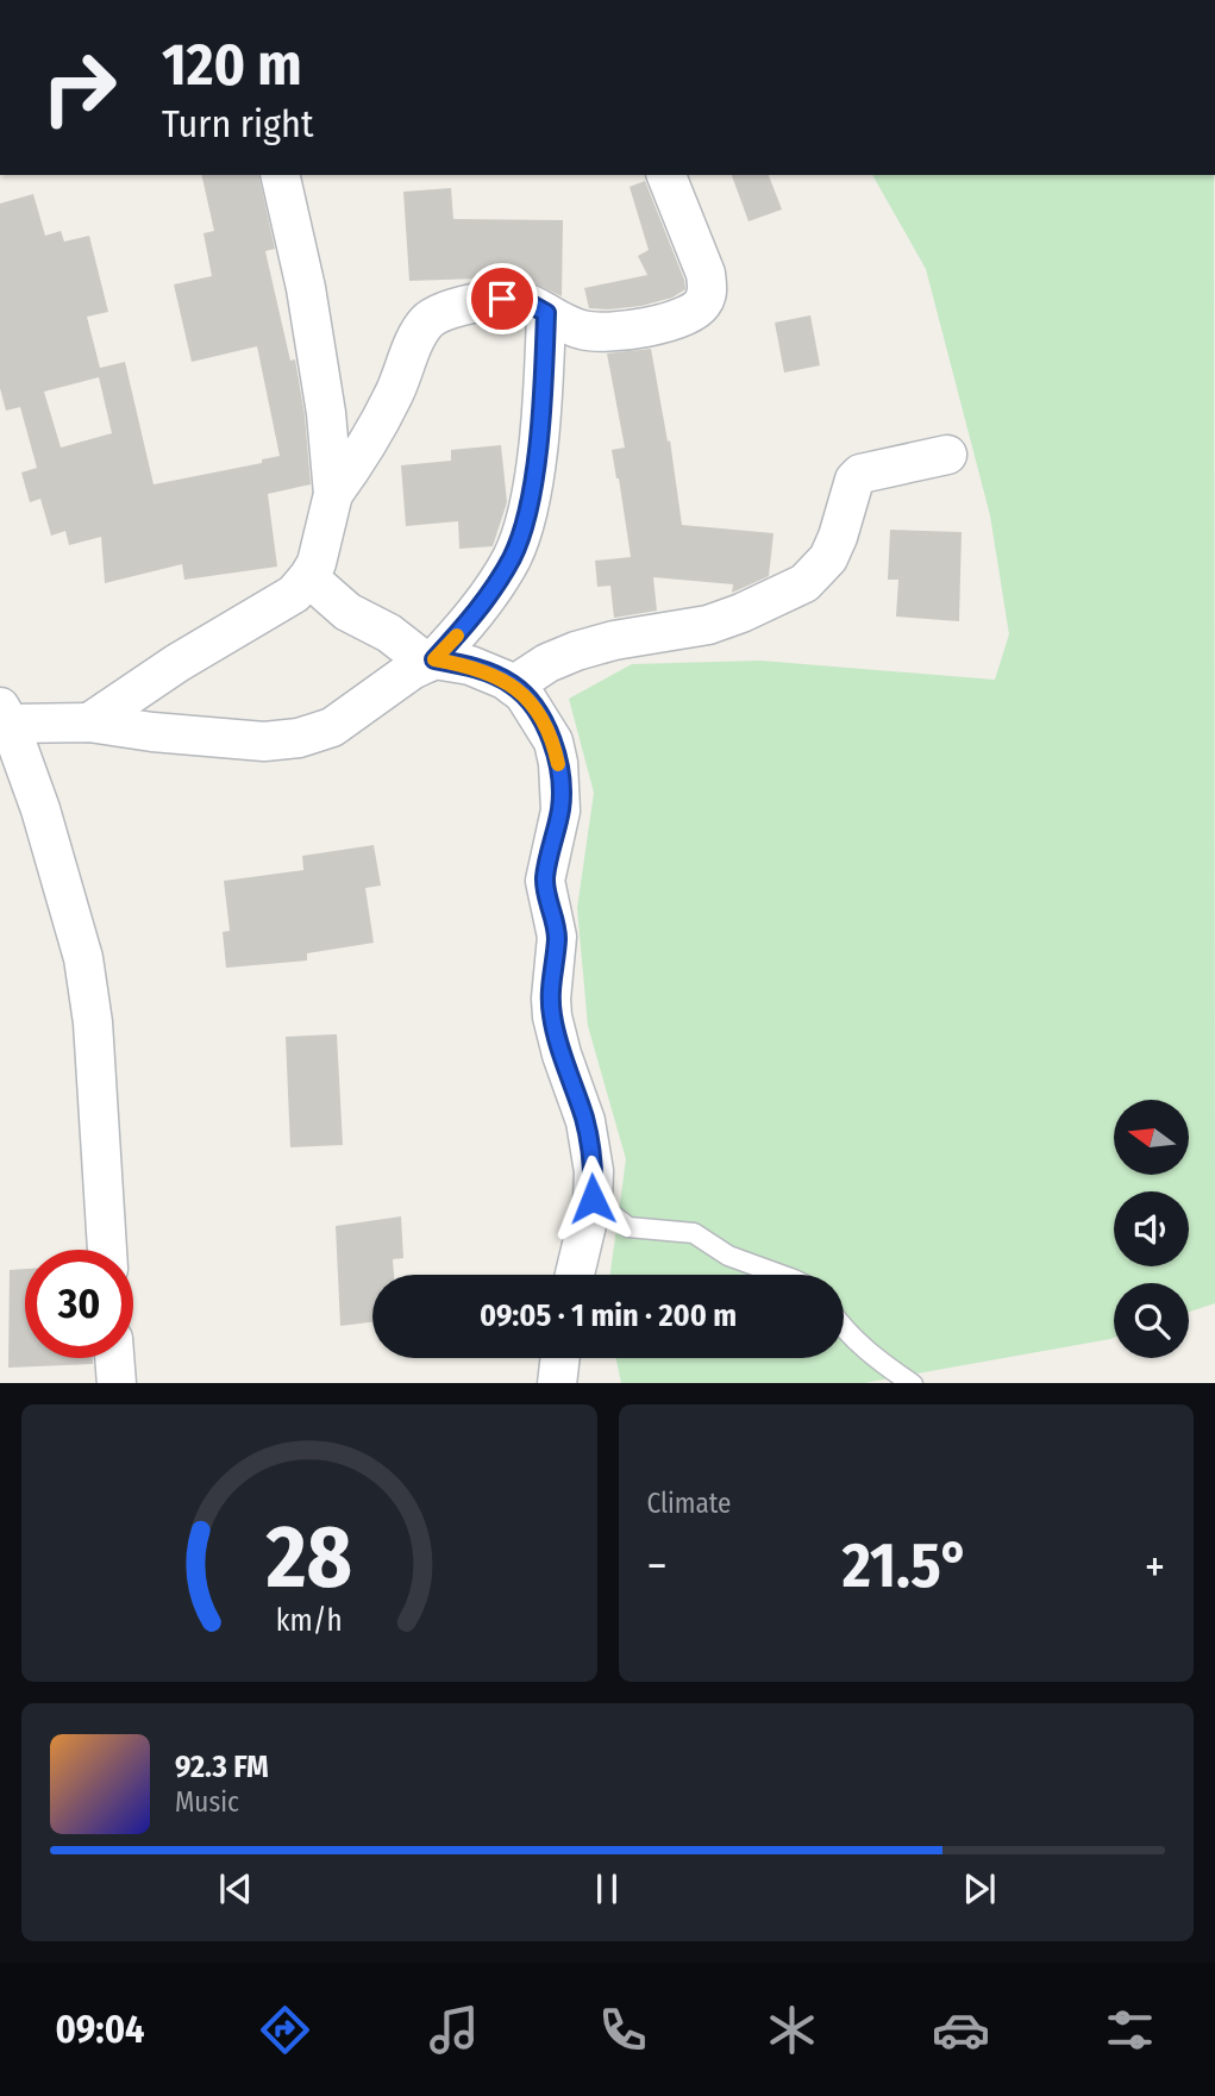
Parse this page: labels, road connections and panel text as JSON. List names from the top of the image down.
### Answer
{
  "north": "left",
  "page": {
    "turn": ["120 m", "Turn right"],
    "limit": "30",
    "trip": "09:05 · 1 min · 200 m",
    "tile": "Climate",
    "heat": ["−", "21.5°", "+"],
    "song": ["92.3 FM", "Music"],
    "tabs": "09:04",
    "gauge": ["28", "km/h"]
  }
}
